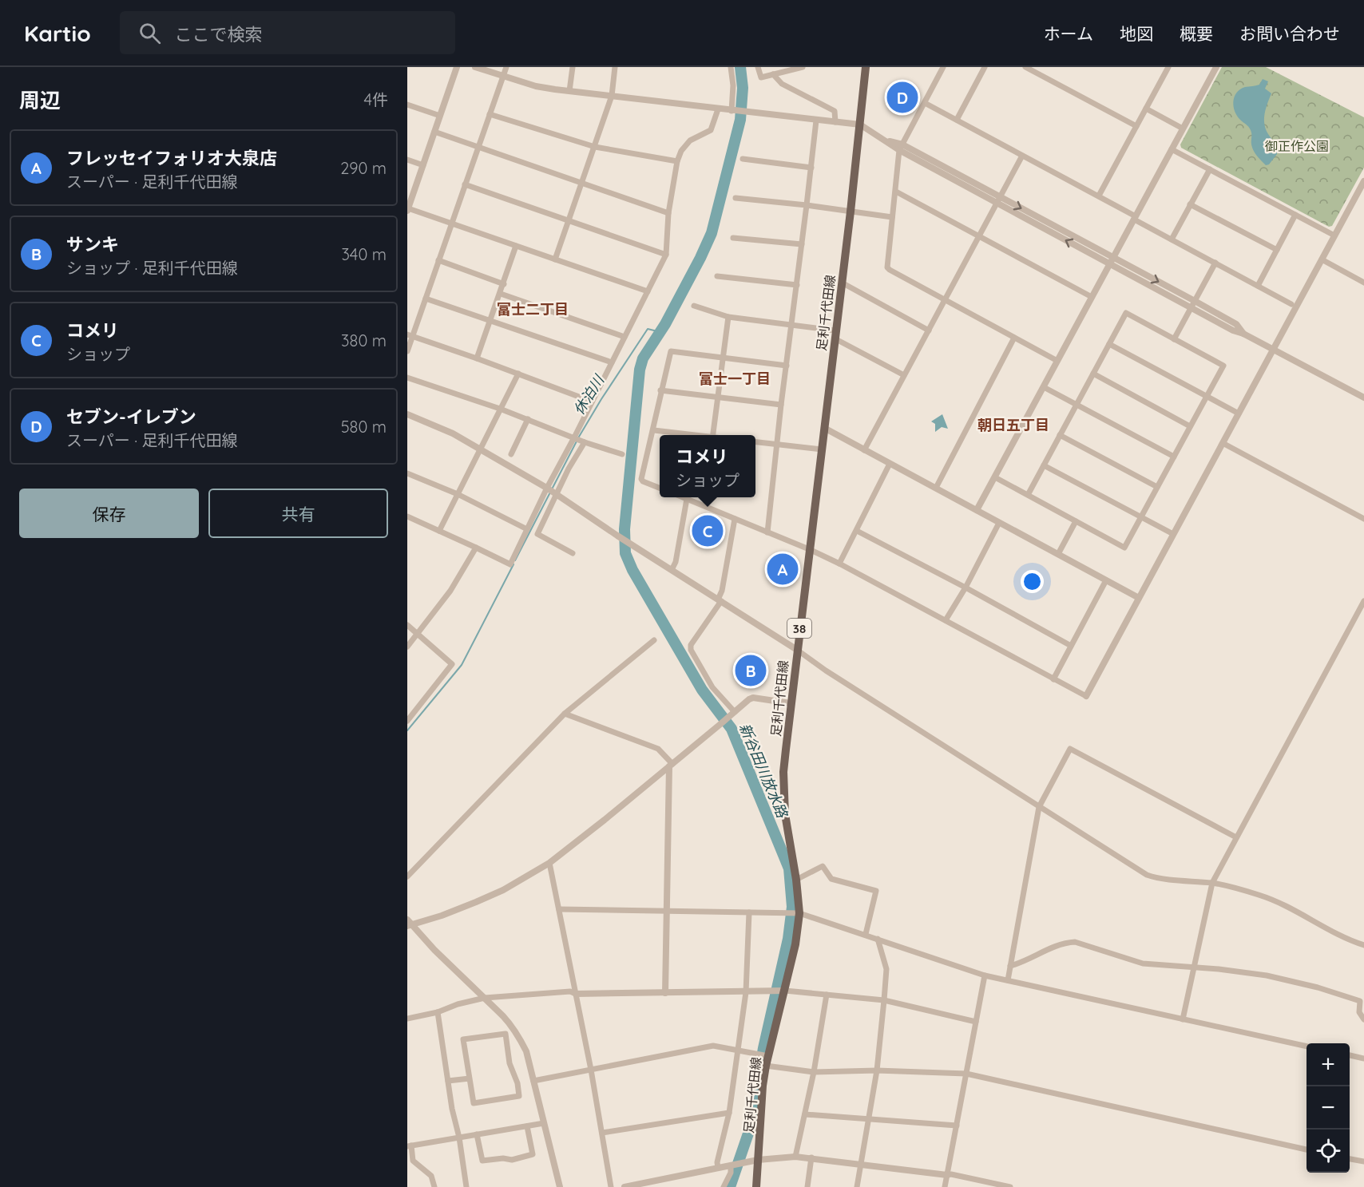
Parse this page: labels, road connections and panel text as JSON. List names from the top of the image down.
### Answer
{
  "streets": {
    "main road": ["足利千代田線", "38"]
  },
  "districts": ["富士二丁目", "富士一丁目", "朝日五丁目"],
  "water": ["休泊川", "新谷田川放水路"],
  "parks": ["御正作公園"],
  "page": {
    "header": "Kartio",
    "search": "ここで検索",
    "nav": [
      "ホーム",
      "地図",
      "概要",
      "お問い合わせ"
    ],
    "heading": ["周辺", "4件"],
    "pins": [
      "D",
      "C",
      "A",
      "B"
    ],
    "list": [
      {
        "mark": "A",
        "name": "フレッセイフォリオ大泉店",
        "note": "スーパー · 足利千代田線",
        "value": "290 m"
      },
      {
        "mark": "B",
        "name": "サンキ",
        "note": "ショップ · 足利千代田線",
        "value": "340 m"
      },
      {
        "mark": "C",
        "name": "コメリ",
        "note": "ショップ",
        "value": "380 m"
      },
      {
        "mark": "D",
        "name": "セブン-イレブン",
        "note": "スーパー · 足利千代田線",
        "value": "580 m"
      }
    ],
    "popup": ["コメリ", "ショップ"],
    "buttons": ["保存", "共有"],
    "map_buttons": ["+", "−"]
  }
}
